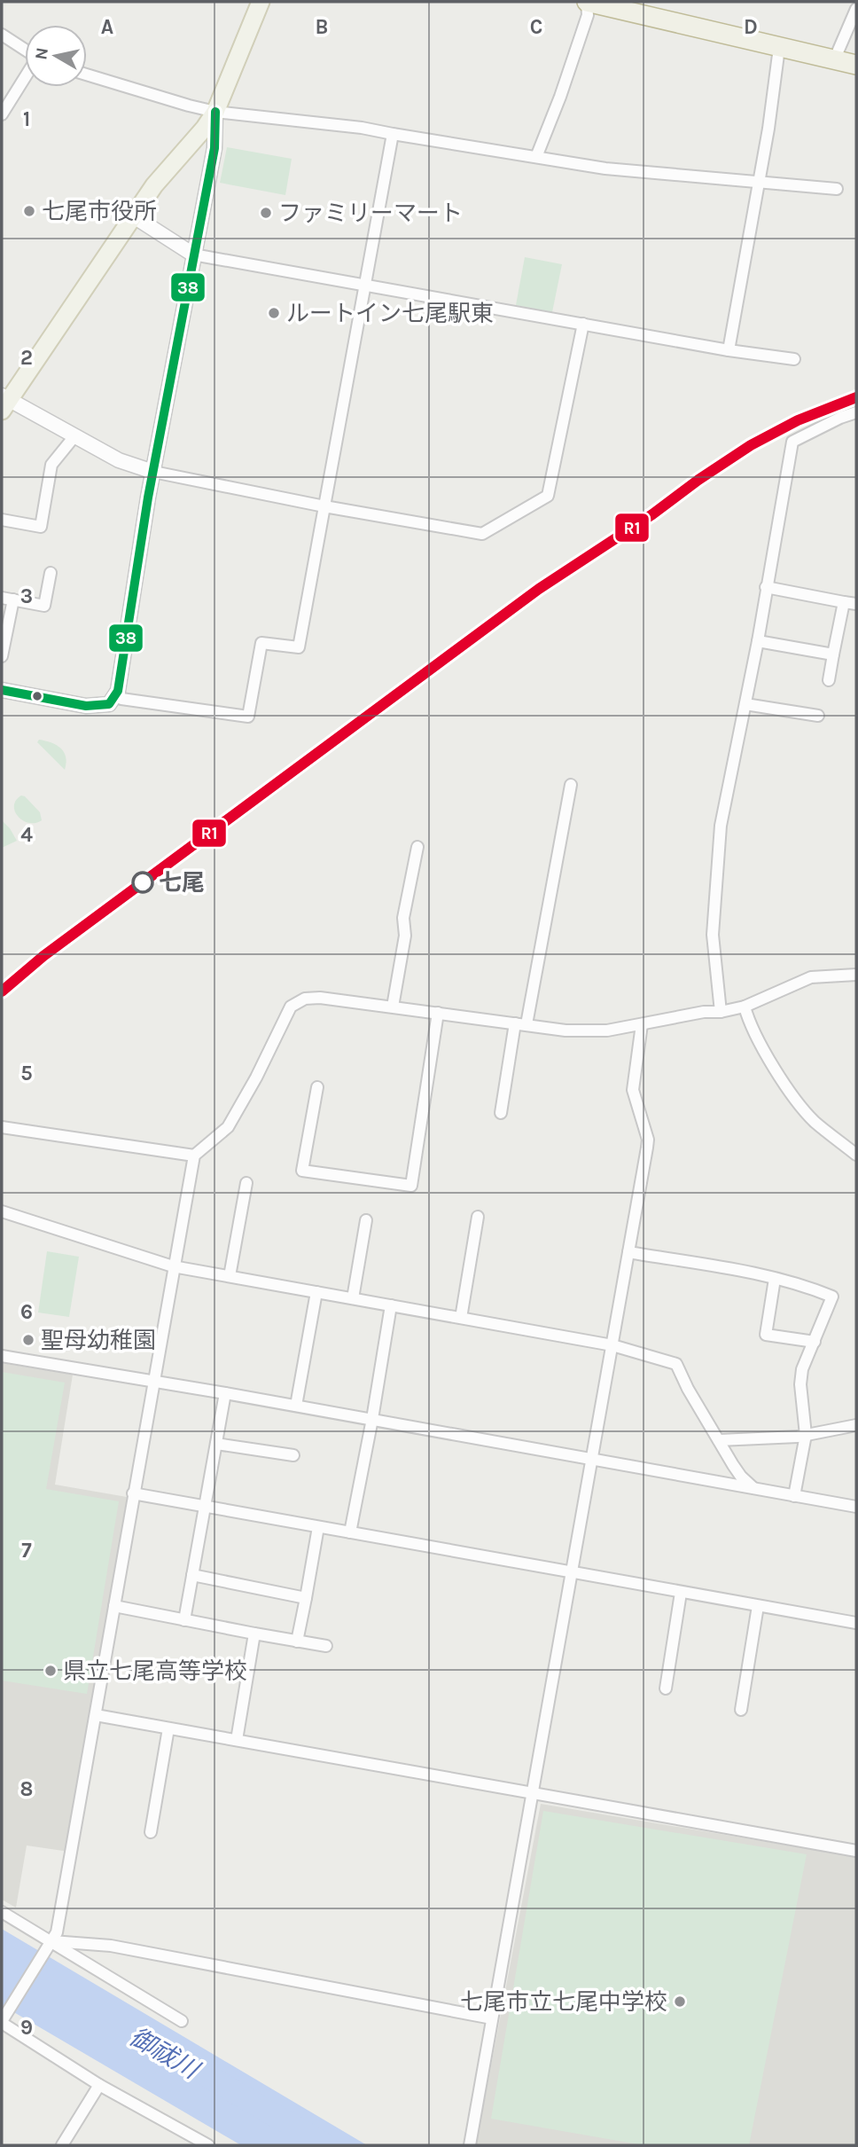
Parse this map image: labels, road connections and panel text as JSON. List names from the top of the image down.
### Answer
{
  "water": ["御祓川"],
  "places": [
    "七尾市役所",
    "ファミリーマート",
    "ルートイン七尾駅東",
    "七尾",
    "聖母幼稚園",
    "県立七尾高等学校",
    "七尾市立七尾中学校"
  ],
  "lines": ["transit line 38", "transit line R1"],
  "north": "left",
  "grid": {
    "columns": [
      "A",
      "B",
      "C",
      "D"
    ],
    "rows": [
      "1",
      "2",
      "3",
      "4",
      "5",
      "6",
      "7",
      "8",
      "9"
    ]
  }
}
